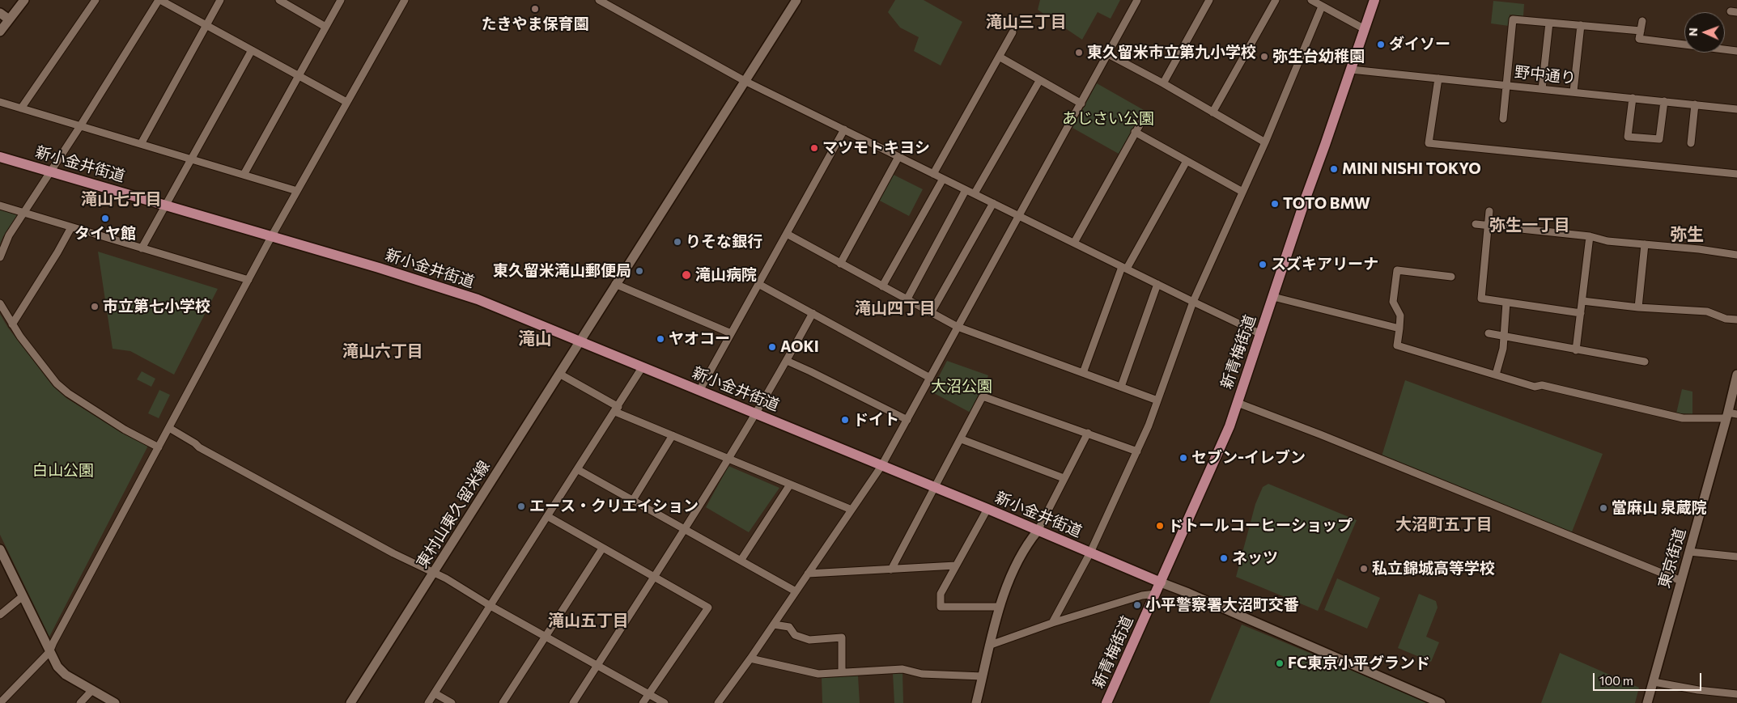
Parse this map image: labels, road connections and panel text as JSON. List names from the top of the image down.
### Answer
{
  "streets": {
    "main road": [
      "新小金井街道",
      "新青梅街道",
      "東村山東久留米線",
      "東京街道"
    ],
    "street": ["野中通り"]
  },
  "crossings": [
    ["野中通り", "新青梅街道"],
    ["新小金井街道", "新青梅街道"],
    ["新小金井街道", "東村山東久留米線"]
  ],
  "districts": [
    "滝山三丁目",
    "滝山七丁目",
    "弥生一丁目",
    "弥生",
    "滝山四丁目",
    "滝山",
    "滝山六丁目",
    "大沼町五丁目",
    "滝山五丁目"
  ],
  "parks": ["あじさい公園", "大沼公園", "白山公園"],
  "places": [
    "たきやま保育園",
    "ダイソー",
    "東久留米市立第九小学校",
    "弥生台幼稚園",
    "マツモトキヨシ",
    "MINI NISHI TOKYO",
    "TOTO BMW",
    "タイヤ館",
    "りそな銀行",
    "スズキアリーナ",
    "東久留米滝山郵便局",
    "滝山病院",
    "市立第七小学校",
    "ヤオコー",
    "AOKI",
    "ドイト",
    "セブン-イレブン",
    "エース・クリエイション",
    "當麻山 泉蔵院",
    "ドトールコーヒーショップ",
    "ネッツ",
    "私立錦城高等学校",
    "小平警察署大沼町交番",
    "FC東京小平グランド"
  ],
  "scale_bar": "100 m",
  "north": "left"
}
